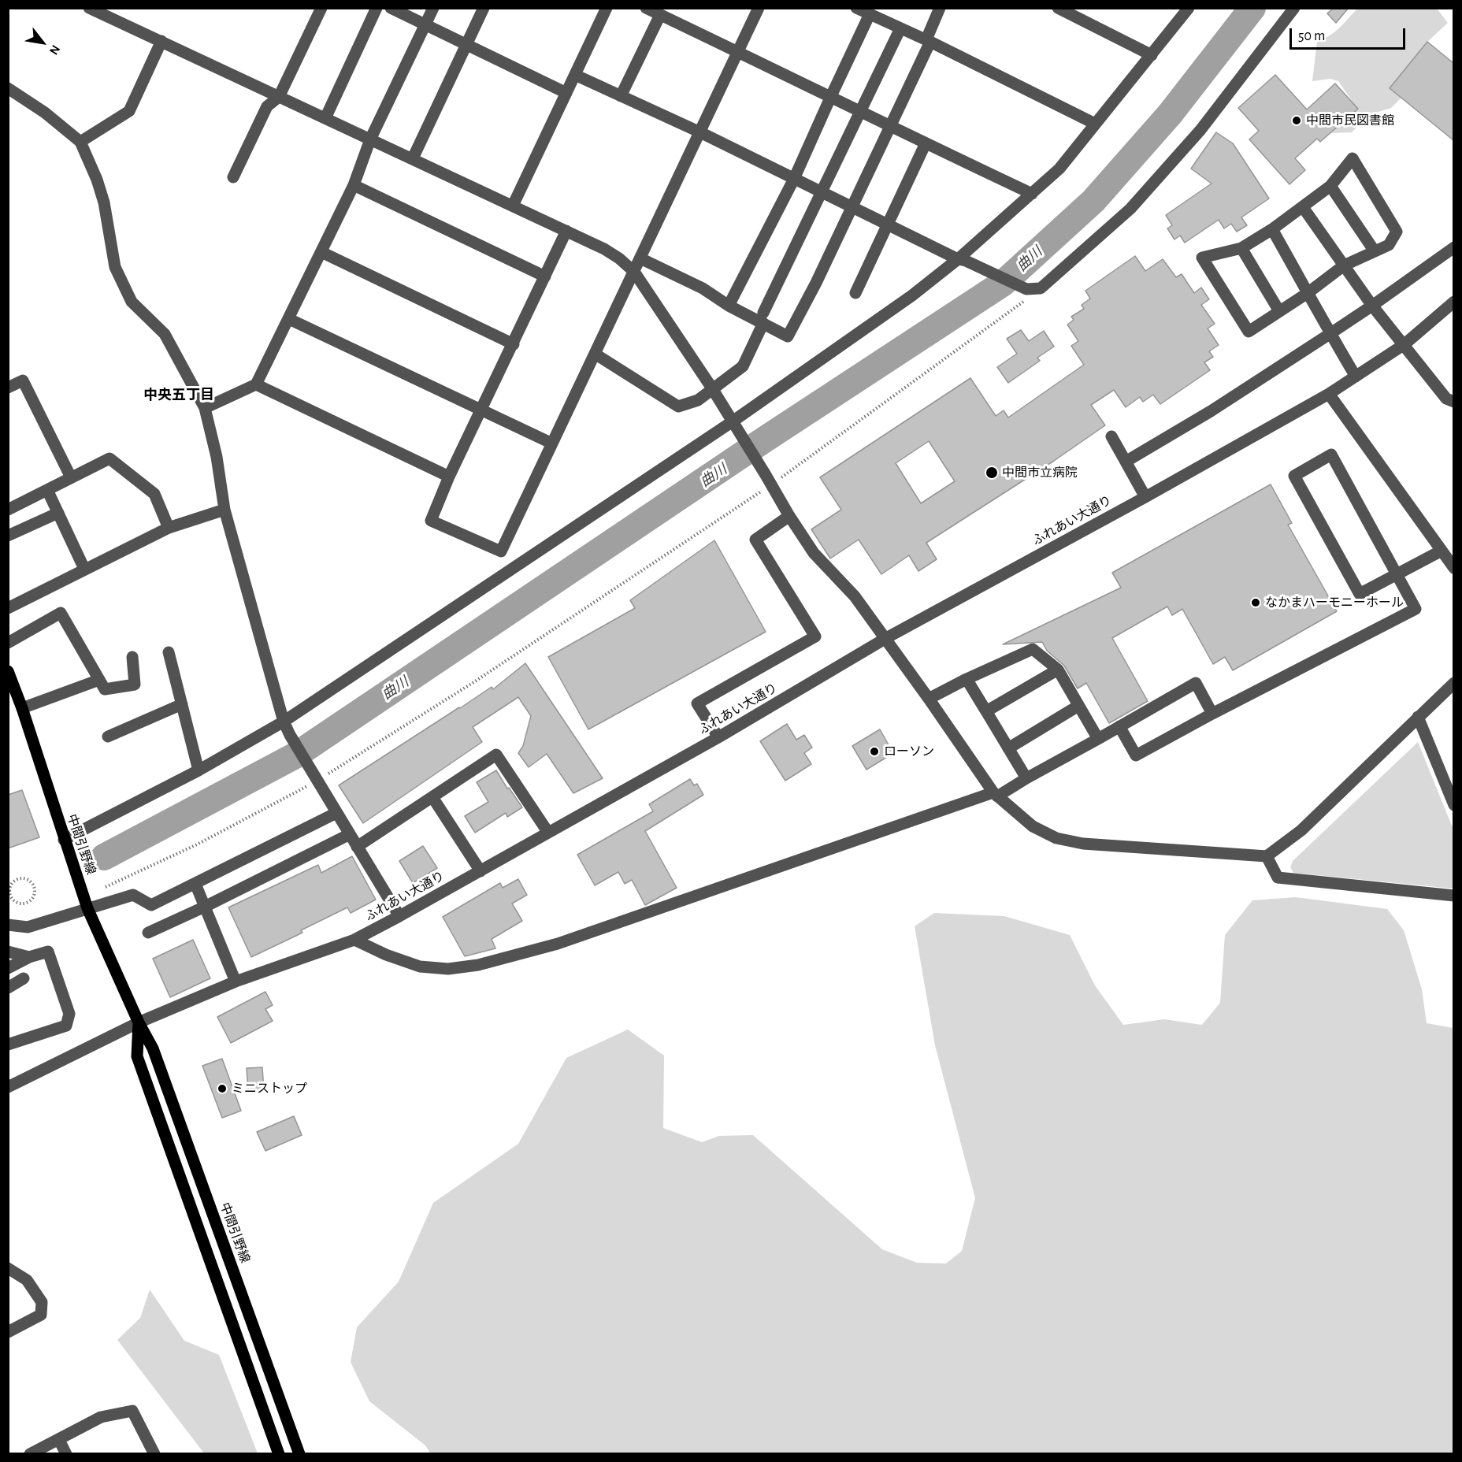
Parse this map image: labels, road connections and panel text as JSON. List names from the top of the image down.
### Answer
{
  "streets": {
    "main road": ["中間引野線"],
    "street": ["ふれあい大通り"]
  },
  "crossings": [
    ["ふれあい大通り", "中間引野線"]
  ],
  "districts": ["中央五丁目"],
  "water": ["曲川"],
  "places": [
    "中間市民図書館",
    "中間市立病院",
    "なかまハーモニーホール",
    "ローソン",
    "ミニストップ"
  ],
  "scale_bar": "50 m",
  "north": "bottom right"
}
